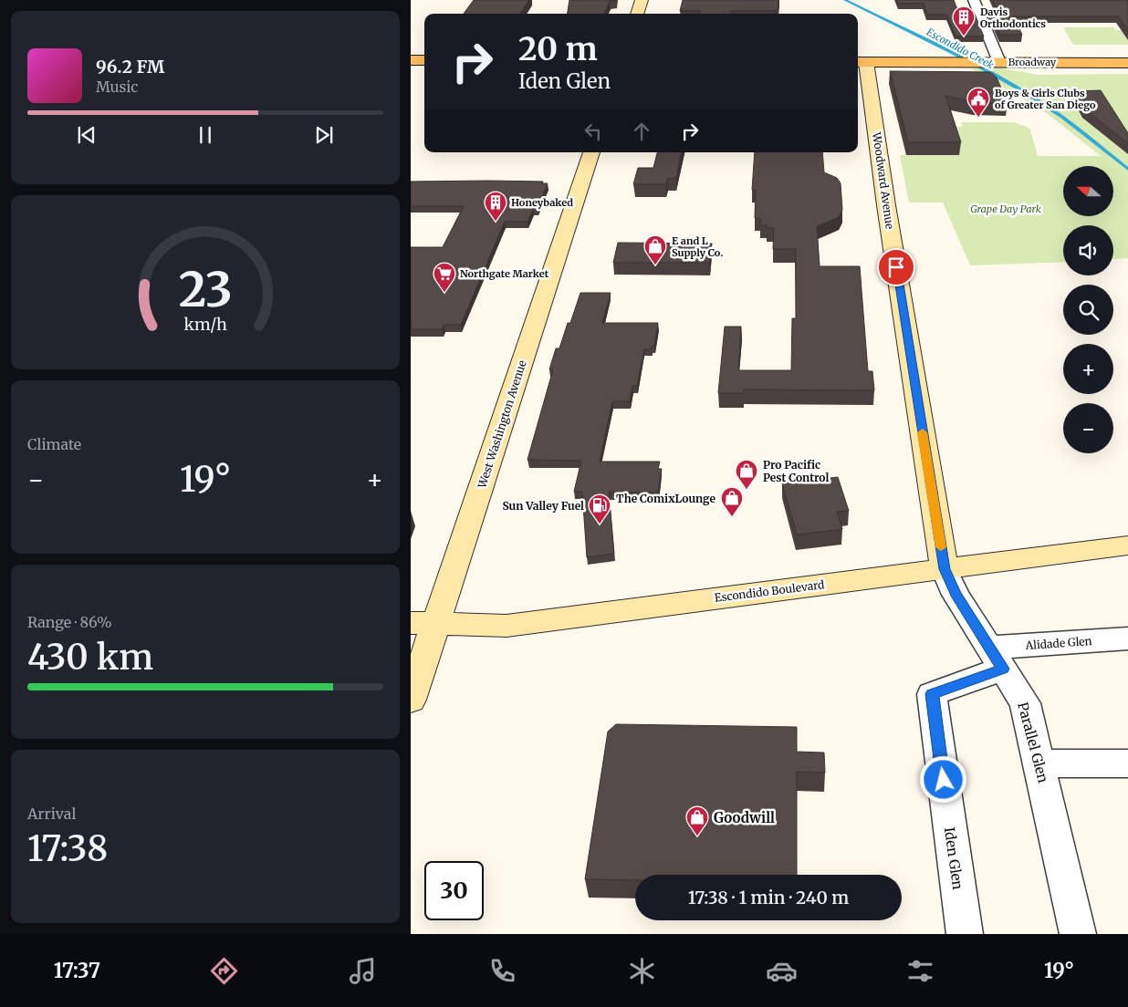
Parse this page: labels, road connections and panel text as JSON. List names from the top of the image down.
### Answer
{
  "streets": {
    "main road": [
      "Broadway",
      "Woodward Avenue",
      "West Washington Avenue",
      "Escondido Boulevard"
    ],
    "street": ["Alidade Glen", "Parallel Glen", "Iden Glen"]
  },
  "crossings": [
    ["Broadway", "Woodward Avenue"],
    ["Woodward Avenue", "Escondido Boulevard"],
    ["Woodward Avenue", "Parallel Glen"],
    ["West Washington Avenue", "Escondido Boulevard"],
    ["Escondido Boulevard", "Parallel Glen"],
    ["Alidade Glen", "Parallel Glen"],
    ["Alidade Glen", "Iden Glen"],
    ["Parallel Glen", "Iden Glen"]
  ],
  "water": ["Escondido Creek"],
  "parks": ["Grape Day Park"],
  "places": {
    "building": ["Davis Orthodontics", "Honeybaked"],
    "public building": ["Boys & Girls Clubs of Greater San Diego"],
    "shop": [
      "E and L Supply Co.",
      "Pro Pacific Pest Control",
      "The ComixLounge",
      "Goodwill"
    ],
    "supermarket": ["Northgate Market"],
    "fuel station": ["Sun Valley Fuel"]
  },
  "north": "left",
  "page": {
    "turn": ["20 m", "Iden Glen"],
    "song": ["96.2 FM", "Music"],
    "map_buttons": ["+", "−"],
    "tile": [
      "Climate",
      ["Range · 86%", "430 km"],
      ["Arrival", "17:38"]
    ],
    "heat": ["−", "19°", "+"],
    "limit": "30",
    "trip": "17:38 · 1 min · 240 m",
    "tabs": ["17:37", "19°"],
    "gauge": ["23", "km/h"]
  }
}
